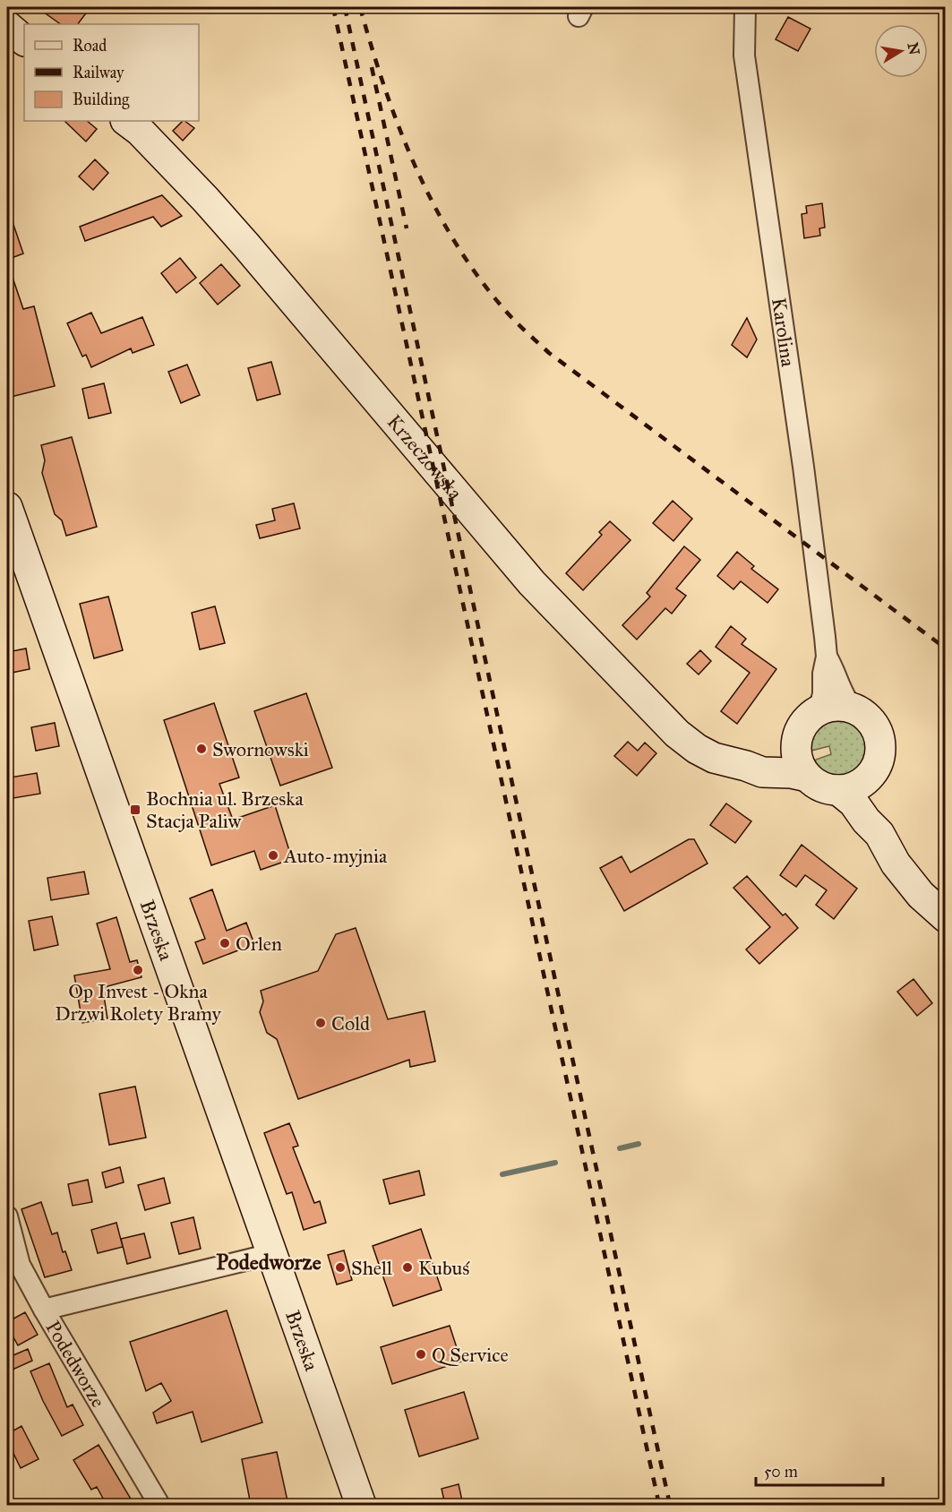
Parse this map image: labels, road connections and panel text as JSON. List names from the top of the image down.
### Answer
{
  "streets": {
    "main road": ["Krzeczowska", "Brzeska"],
    "street": ["Karolina", "Podedworze"]
  },
  "crossings": [
    ["Karolina", "Krzeczowska"]
  ],
  "districts": ["Podedworze"],
  "places": {
    "other": [
      "Swornowski",
      "Auto-myjnia",
      "Orlen",
      "Op Invest - Okna Drzwi Rolety Bramy",
      "Cold",
      "Shell",
      "Kubuś",
      "Q Service"
    ],
    "transit": ["Bochnia ul. Brzeska Stacja Paliw"]
  },
  "legend": ["Road", "Railway", "Building"],
  "scale_bar": "50 m",
  "north": "right"
}
